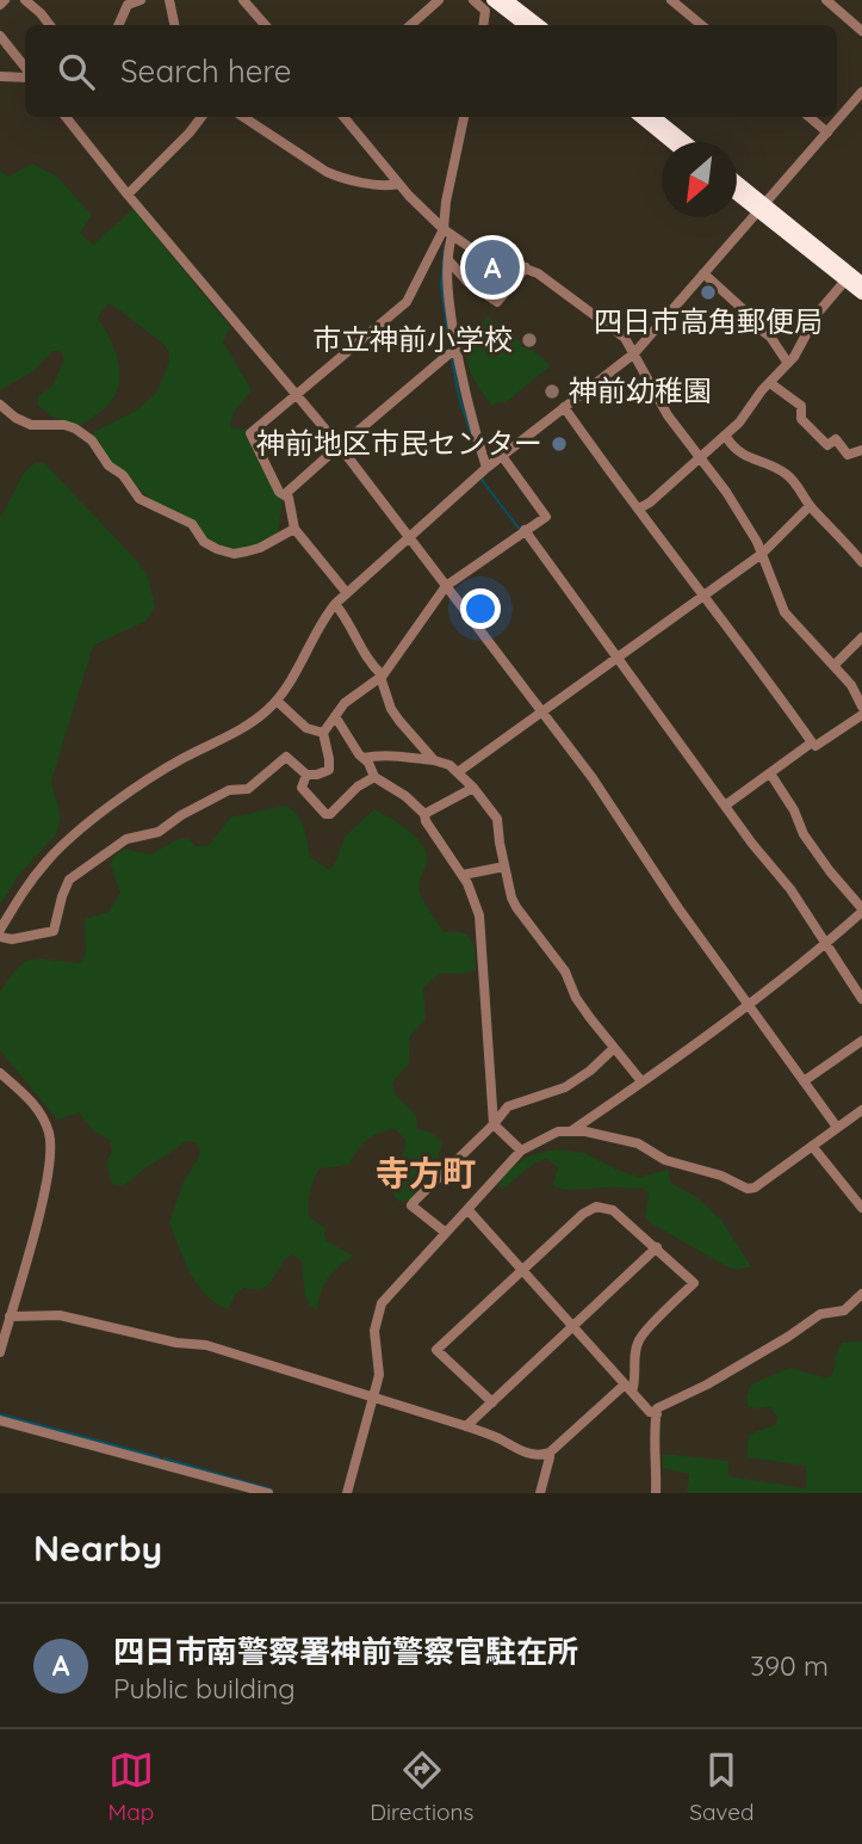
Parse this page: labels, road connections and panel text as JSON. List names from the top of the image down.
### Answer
{
  "districts": ["寺方町"],
  "places": [
    "四日市高角郵便局",
    "市立神前小学校",
    "神前幼稚園",
    "神前地区市民センター"
  ],
  "north": "bottom left",
  "page": {
    "search": "Search here",
    "pins": "A",
    "heading": "Nearby",
    "list": [
      {
        "mark": "A",
        "name": "四日市南警察署神前警察官駐在所",
        "note": "Public building",
        "value": "390 m"
      }
    ],
    "nav": ["Map", "Directions", "Saved"]
  }
}
